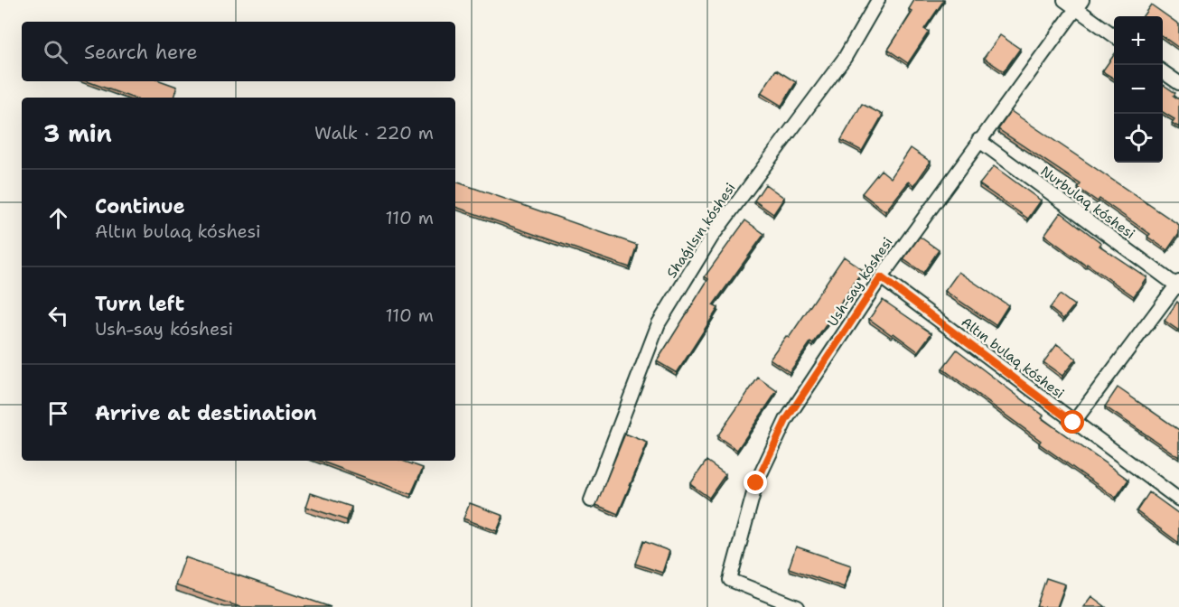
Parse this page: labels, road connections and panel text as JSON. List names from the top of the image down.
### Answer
{
  "streets": {
    "street": [
      "Nurbulaq kóshesi",
      "Shaǵılsın kóshesi",
      "Ush-say kóshesi",
      "Altın bulaq kóshesi"
    ]
  },
  "crossings": [
    ["Nurbulaq kóshesi", "Ush-say kóshesi"],
    ["Ush-say kóshesi", "Altın bulaq kóshesi"]
  ],
  "page": {
    "map_buttons": ["+", "−"],
    "search": "Search here",
    "heading": ["3 min", "Walk · 220 m"],
    "list": [
      ["Continue", "Altın bulaq kóshesi", "110 m"],
      ["Turn left", "Ush-say kóshesi", "110 m"],
      "Arrive at destination"
    ]
  }
}
